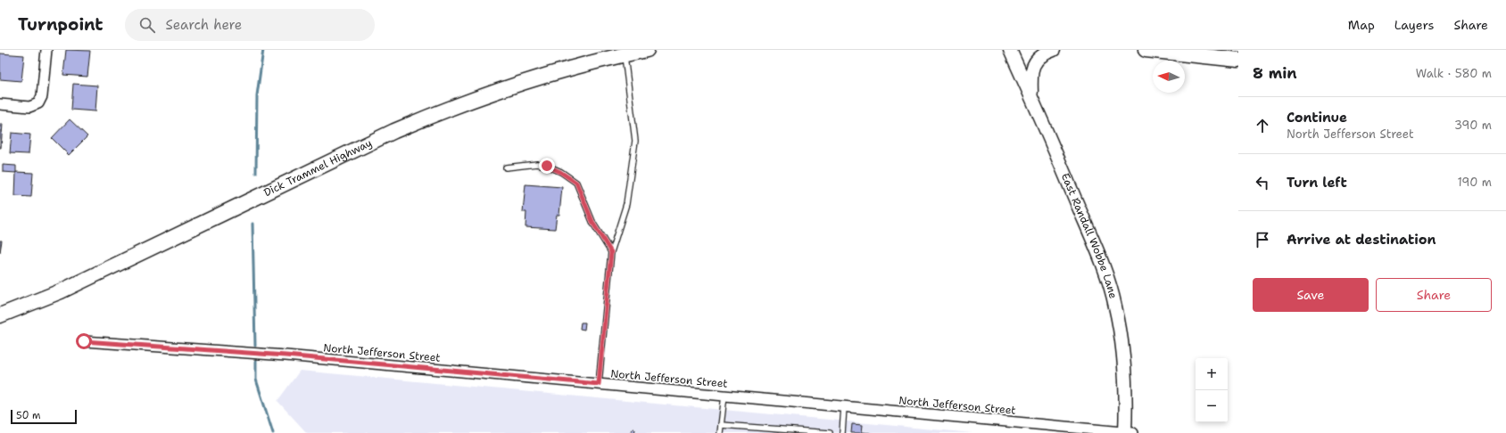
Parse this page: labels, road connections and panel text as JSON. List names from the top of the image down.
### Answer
{
  "streets": {
    "main road": ["Dick Trammel Highway"],
    "street": ["East Randall Wobbe Lane", "North Jefferson Street"]
  },
  "crossings": [
    ["East Randall Wobbe Lane", "North Jefferson Street"]
  ],
  "scale_bar": "50 m",
  "north": "left",
  "page": {
    "header": "Turnpoint",
    "search": "Search here",
    "nav": ["Map", "Layers", "Share"],
    "heading": ["8 min", "Walk · 580 m"],
    "list": [
      ["Continue", "North Jefferson Street", "390 m"],
      ["Turn left", "190 m"],
      "Arrive at destination"
    ],
    "buttons": ["Save", "Share"],
    "map_buttons": ["+", "−"],
    "scale": "50 m"
  }
}
